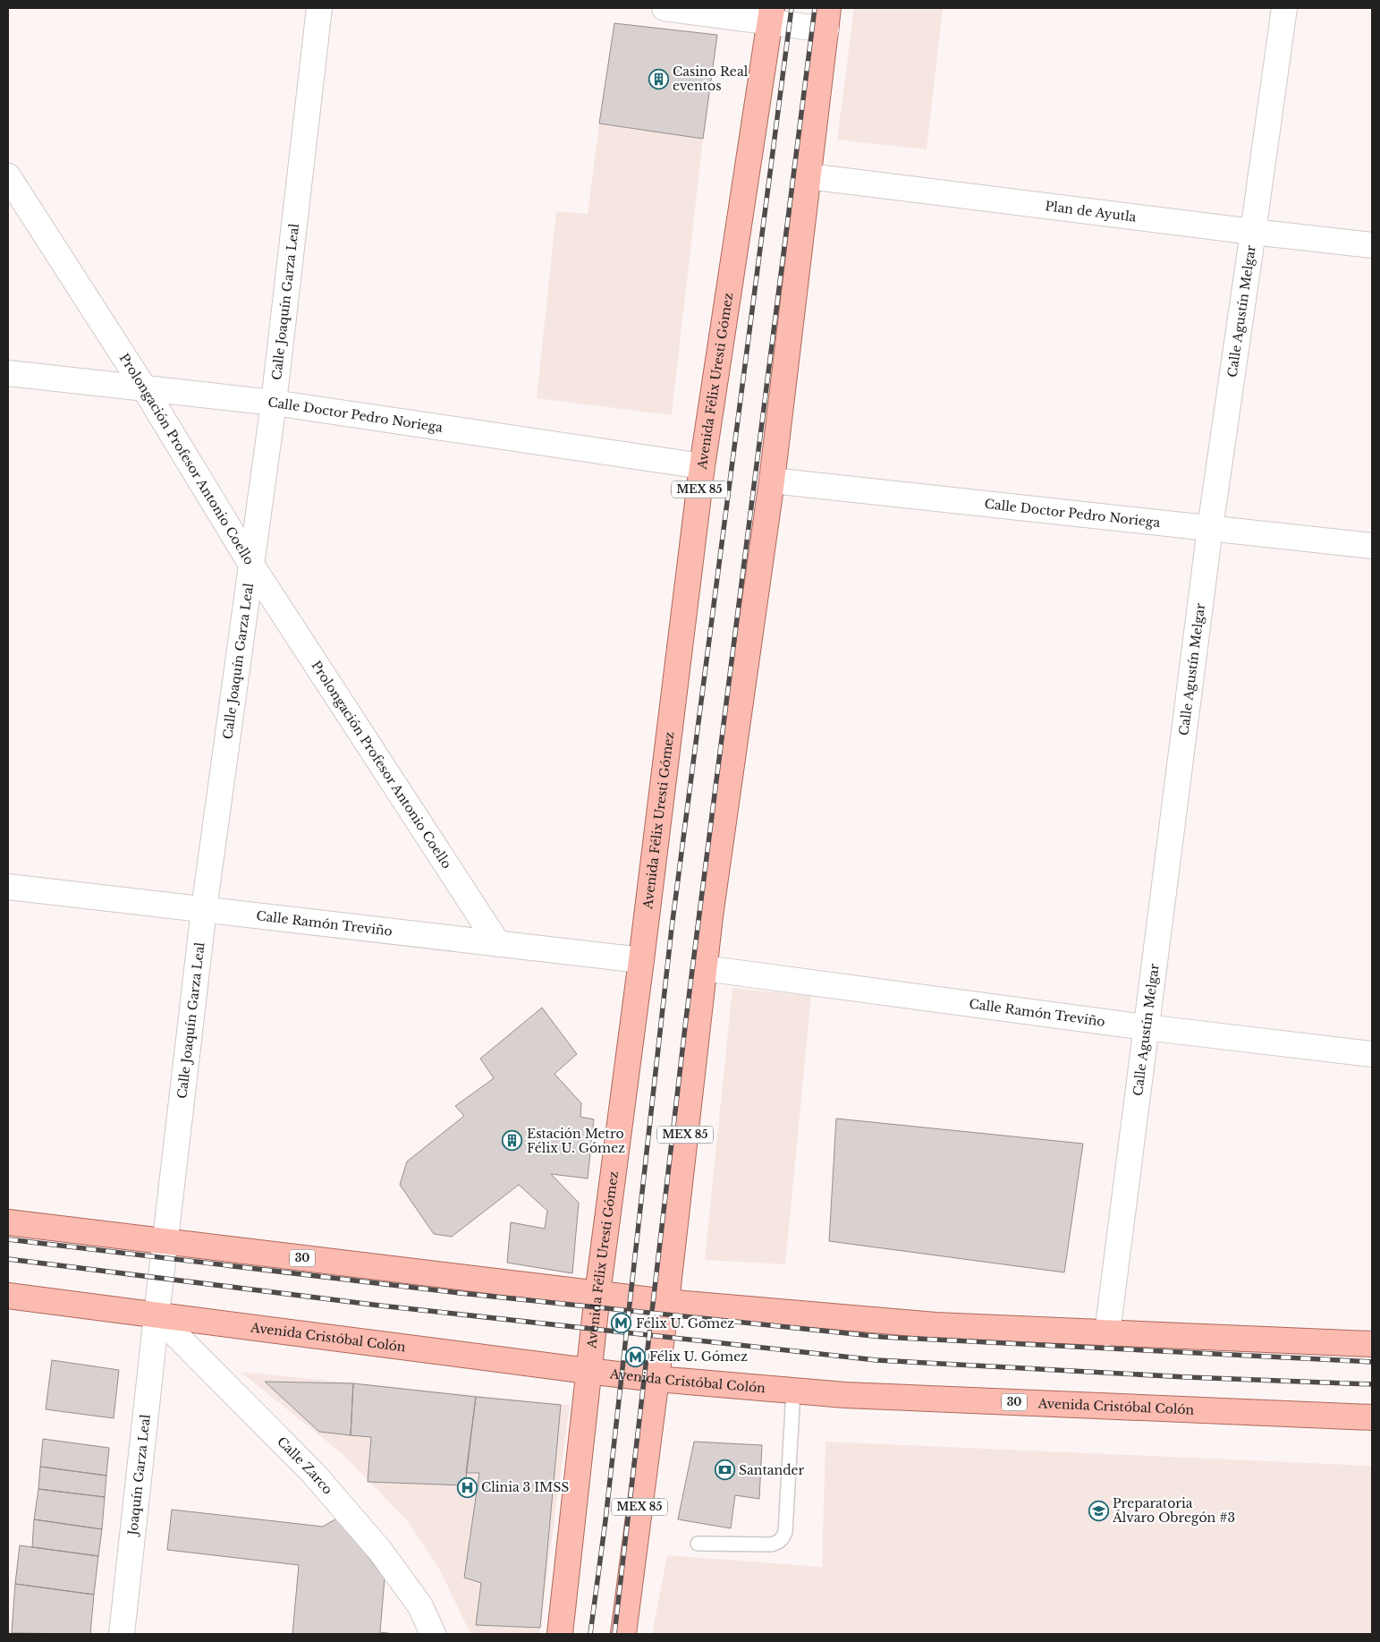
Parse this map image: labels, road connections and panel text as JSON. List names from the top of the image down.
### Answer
{
  "streets": {
    "main road": [
      "Avenida Félix Uresti Gómez",
      "MEX 85",
      "30",
      "Avenida Cristóbal Colón"
    ],
    "street": [
      "Plan de Ayutla",
      "Calle Joaquín Garza Leal",
      "Calle Agustín Melgar",
      "Calle Doctor Pedro Noriega",
      "Prolongación Profesor Antonio Coello",
      "Calle Ramón Treviño",
      "Calle Zarco",
      "Joaquín Garza Leal"
    ]
  },
  "crossings": [
    ["Plan de Ayutla", "Calle Agustín Melgar"],
    ["Plan de Ayutla", "MEX 85"],
    ["Calle Joaquín Garza Leal", "Calle Doctor Pedro Noriega"],
    ["Calle Joaquín Garza Leal", "Prolongación Profesor Antonio Coello"],
    ["Calle Joaquín Garza Leal", "Calle Ramón Treviño"],
    ["Calle Joaquín Garza Leal", "30"],
    ["Calle Joaquín Garza Leal", "Avenida Cristóbal Colón"],
    ["Calle Joaquín Garza Leal", "Calle Zarco"],
    ["Calle Joaquín Garza Leal", "Joaquín Garza Leal"],
    ["Calle Agustín Melgar", "Calle Doctor Pedro Noriega"],
    ["Calle Agustín Melgar", "Calle Ramón Treviño"],
    ["Calle Agustín Melgar", "30"],
    ["Avenida Félix Uresti Gómez", "Calle Doctor Pedro Noriega"],
    ["Avenida Félix Uresti Gómez", "Calle Ramón Treviño"],
    ["Avenida Félix Uresti Gómez", "30"],
    ["Avenida Félix Uresti Gómez", "Avenida Cristóbal Colón"],
    ["Calle Doctor Pedro Noriega", "Prolongación Profesor Antonio Coello"],
    ["Calle Doctor Pedro Noriega", "MEX 85"],
    ["Prolongación Profesor Antonio Coello", "Calle Ramón Treviño"],
    ["MEX 85", "Calle Ramón Treviño"],
    ["MEX 85", "30"],
    ["MEX 85", "Avenida Cristóbal Colón"],
    ["Avenida Cristóbal Colón", "Calle Zarco"],
    ["Avenida Cristóbal Colón", "Joaquín Garza Leal"],
    ["Calle Zarco", "Joaquín Garza Leal"]
  ],
  "places": {
    "building": ["Casino Real eventos", "Estación Metro Félix U. Gómez"],
    "metro station": ["Félix U. Gomez", "Félix U. Gómez"],
    "bank": ["Santander"],
    "hospital": ["Clinia 3 IMSS"],
    "school or university": ["Preparatoria Álvaro Obregón #3"]
  }
}
